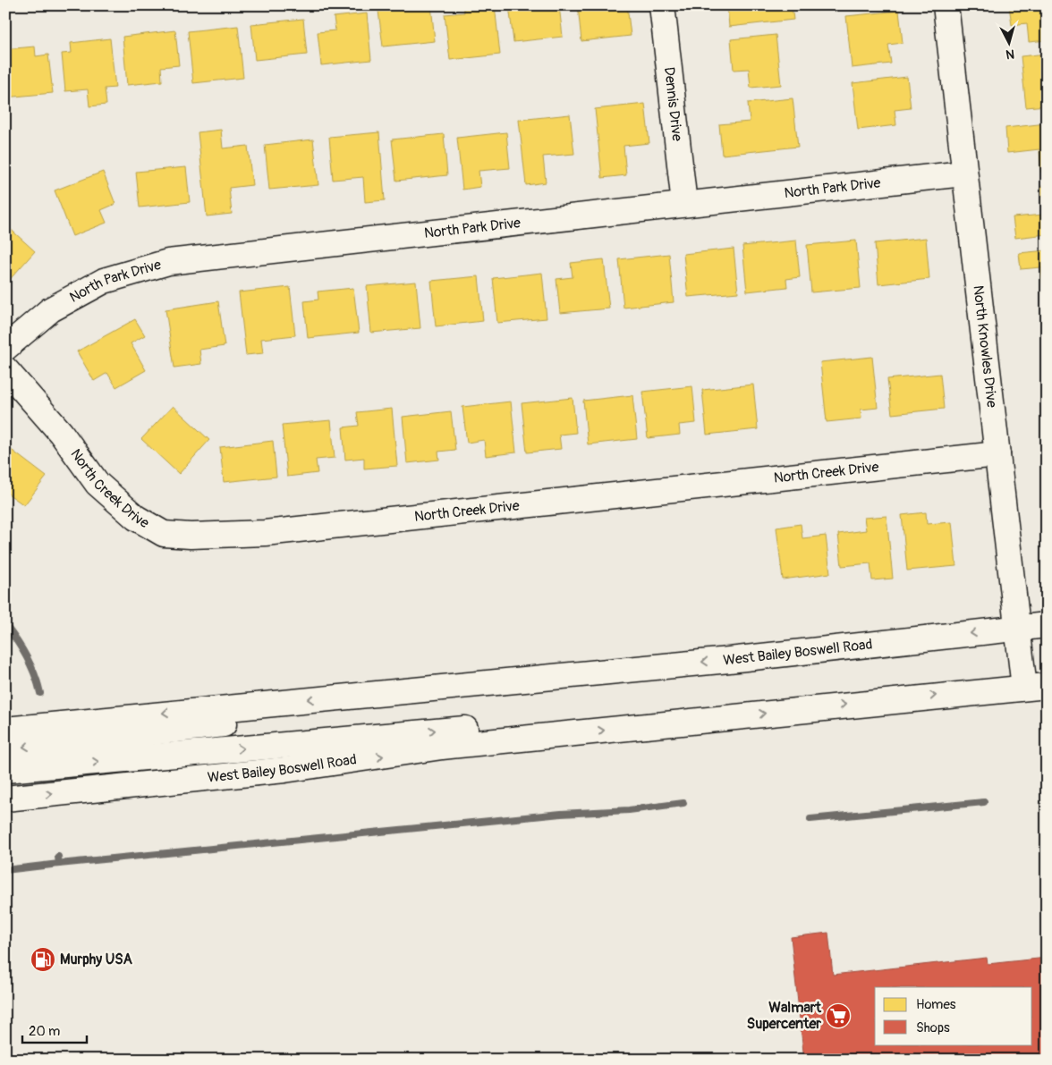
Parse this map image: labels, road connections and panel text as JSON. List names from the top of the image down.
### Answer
{
  "streets": {
    "main road": [
      "Dennis Drive",
      "North Park Drive",
      "North Knowles Drive",
      "North Creek Drive",
      "West Bailey Boswell Road"
    ]
  },
  "crossings": [
    ["Dennis Drive", "North Park Drive"],
    ["North Park Drive", "North Knowles Drive"],
    ["North Knowles Drive", "North Creek Drive"],
    ["North Knowles Drive", "West Bailey Boswell Road"]
  ],
  "places": {
    "fuel station": ["Murphy USA"],
    "supermarket": ["Walmart Supercenter"]
  },
  "legend": ["Homes", "Shops"],
  "scale_bar": "20 m",
  "north": "bottom"
}
